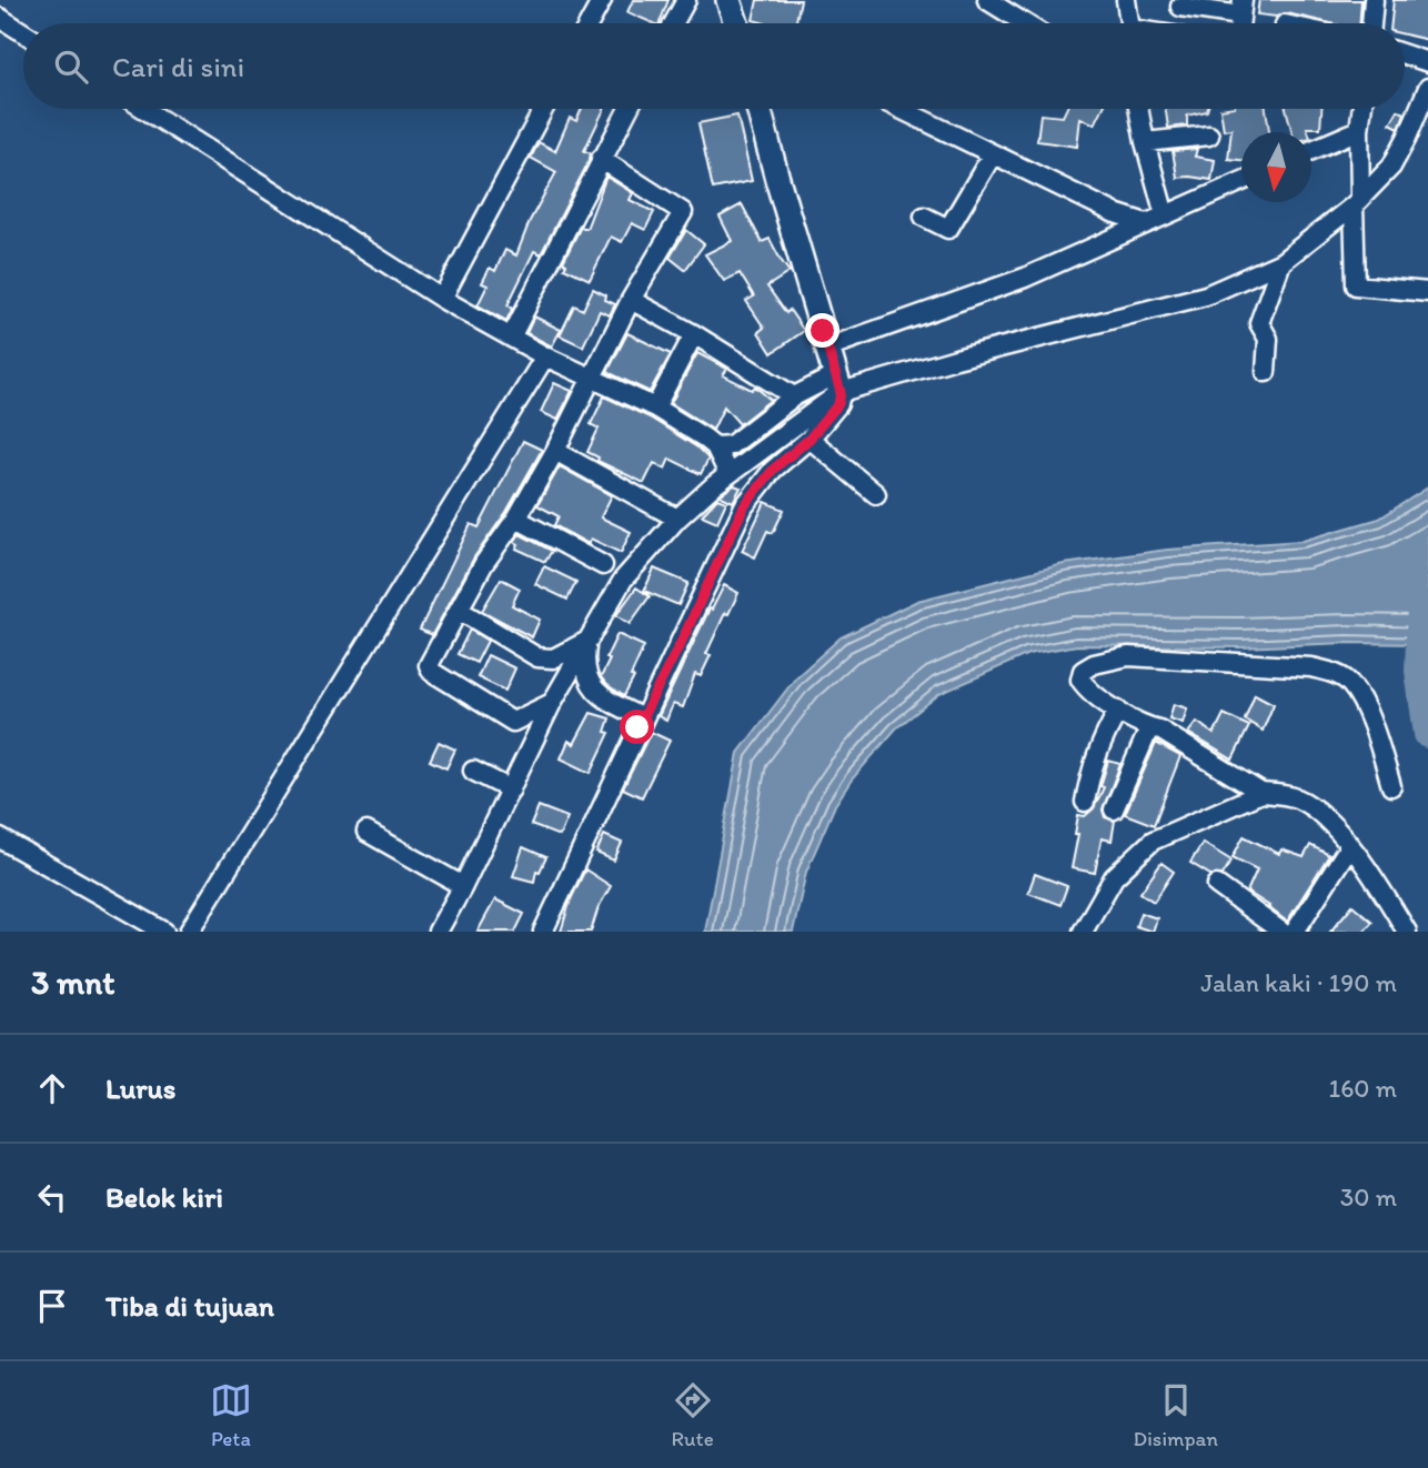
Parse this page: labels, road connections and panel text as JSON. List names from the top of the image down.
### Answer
{
  "north": "bottom",
  "page": {
    "search": "Cari di sini",
    "heading": ["3 mnt", "Jalan kaki · 190 m"],
    "list": [
      ["Lurus", "160 m"],
      ["Belok kiri", "30 m"],
      "Tiba di tujuan"
    ],
    "nav": ["Peta", "Rute", "Disimpan"]
  }
}
